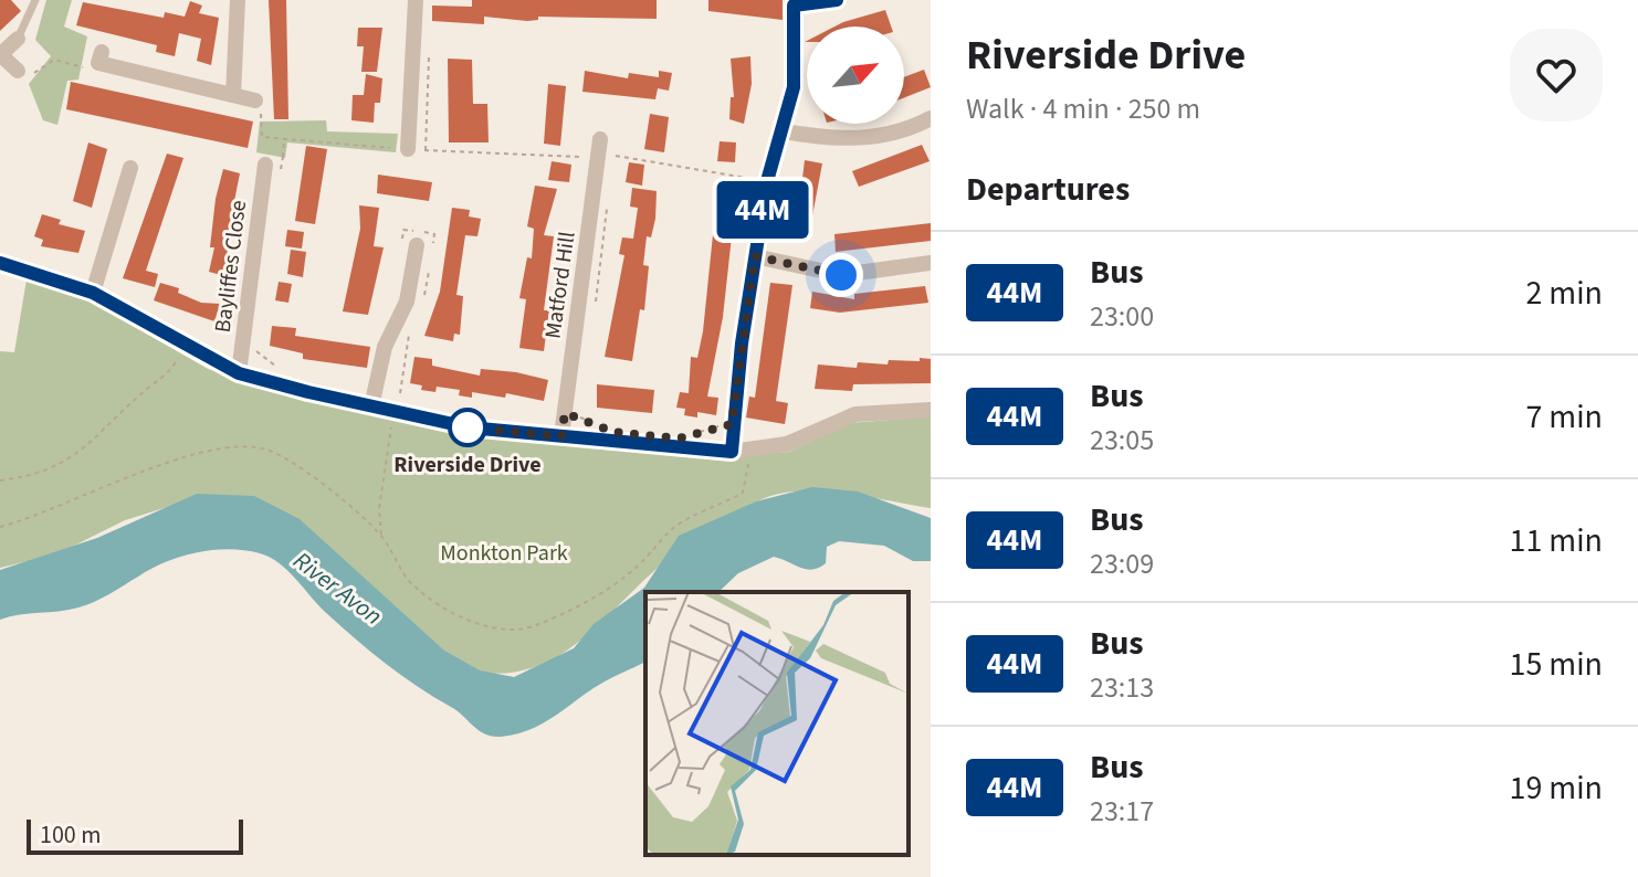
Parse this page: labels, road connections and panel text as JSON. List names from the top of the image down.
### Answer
{
  "streets": {
    "street": ["Bayliffes Close", "Matford Hill"]
  },
  "water": ["River Avon"],
  "parks": ["Monkton Park"],
  "places": ["Riverside Drive"],
  "lines": ["bus line 44M"],
  "scale_bar": "100 m",
  "north": "top right",
  "page": {
    "on_map": "44M",
    "heading": [
      ["Riverside Drive", "Walk · 4 min · 250 m"],
      "Departures"
    ],
    "list": [
      {
        "mark": "44M",
        "name": "Bus",
        "note": "23:00",
        "value": "2 min"
      },
      {
        "mark": "44M",
        "name": "Bus",
        "note": "23:05",
        "value": "7 min"
      },
      {
        "mark": "44M",
        "name": "Bus",
        "note": "23:09",
        "value": "11 min"
      },
      {
        "mark": "44M",
        "name": "Bus",
        "note": "23:13",
        "value": "15 min"
      },
      {
        "mark": "44M",
        "name": "Bus",
        "note": "23:17",
        "value": "19 min"
      }
    ],
    "scale": "100 m"
  }
}
